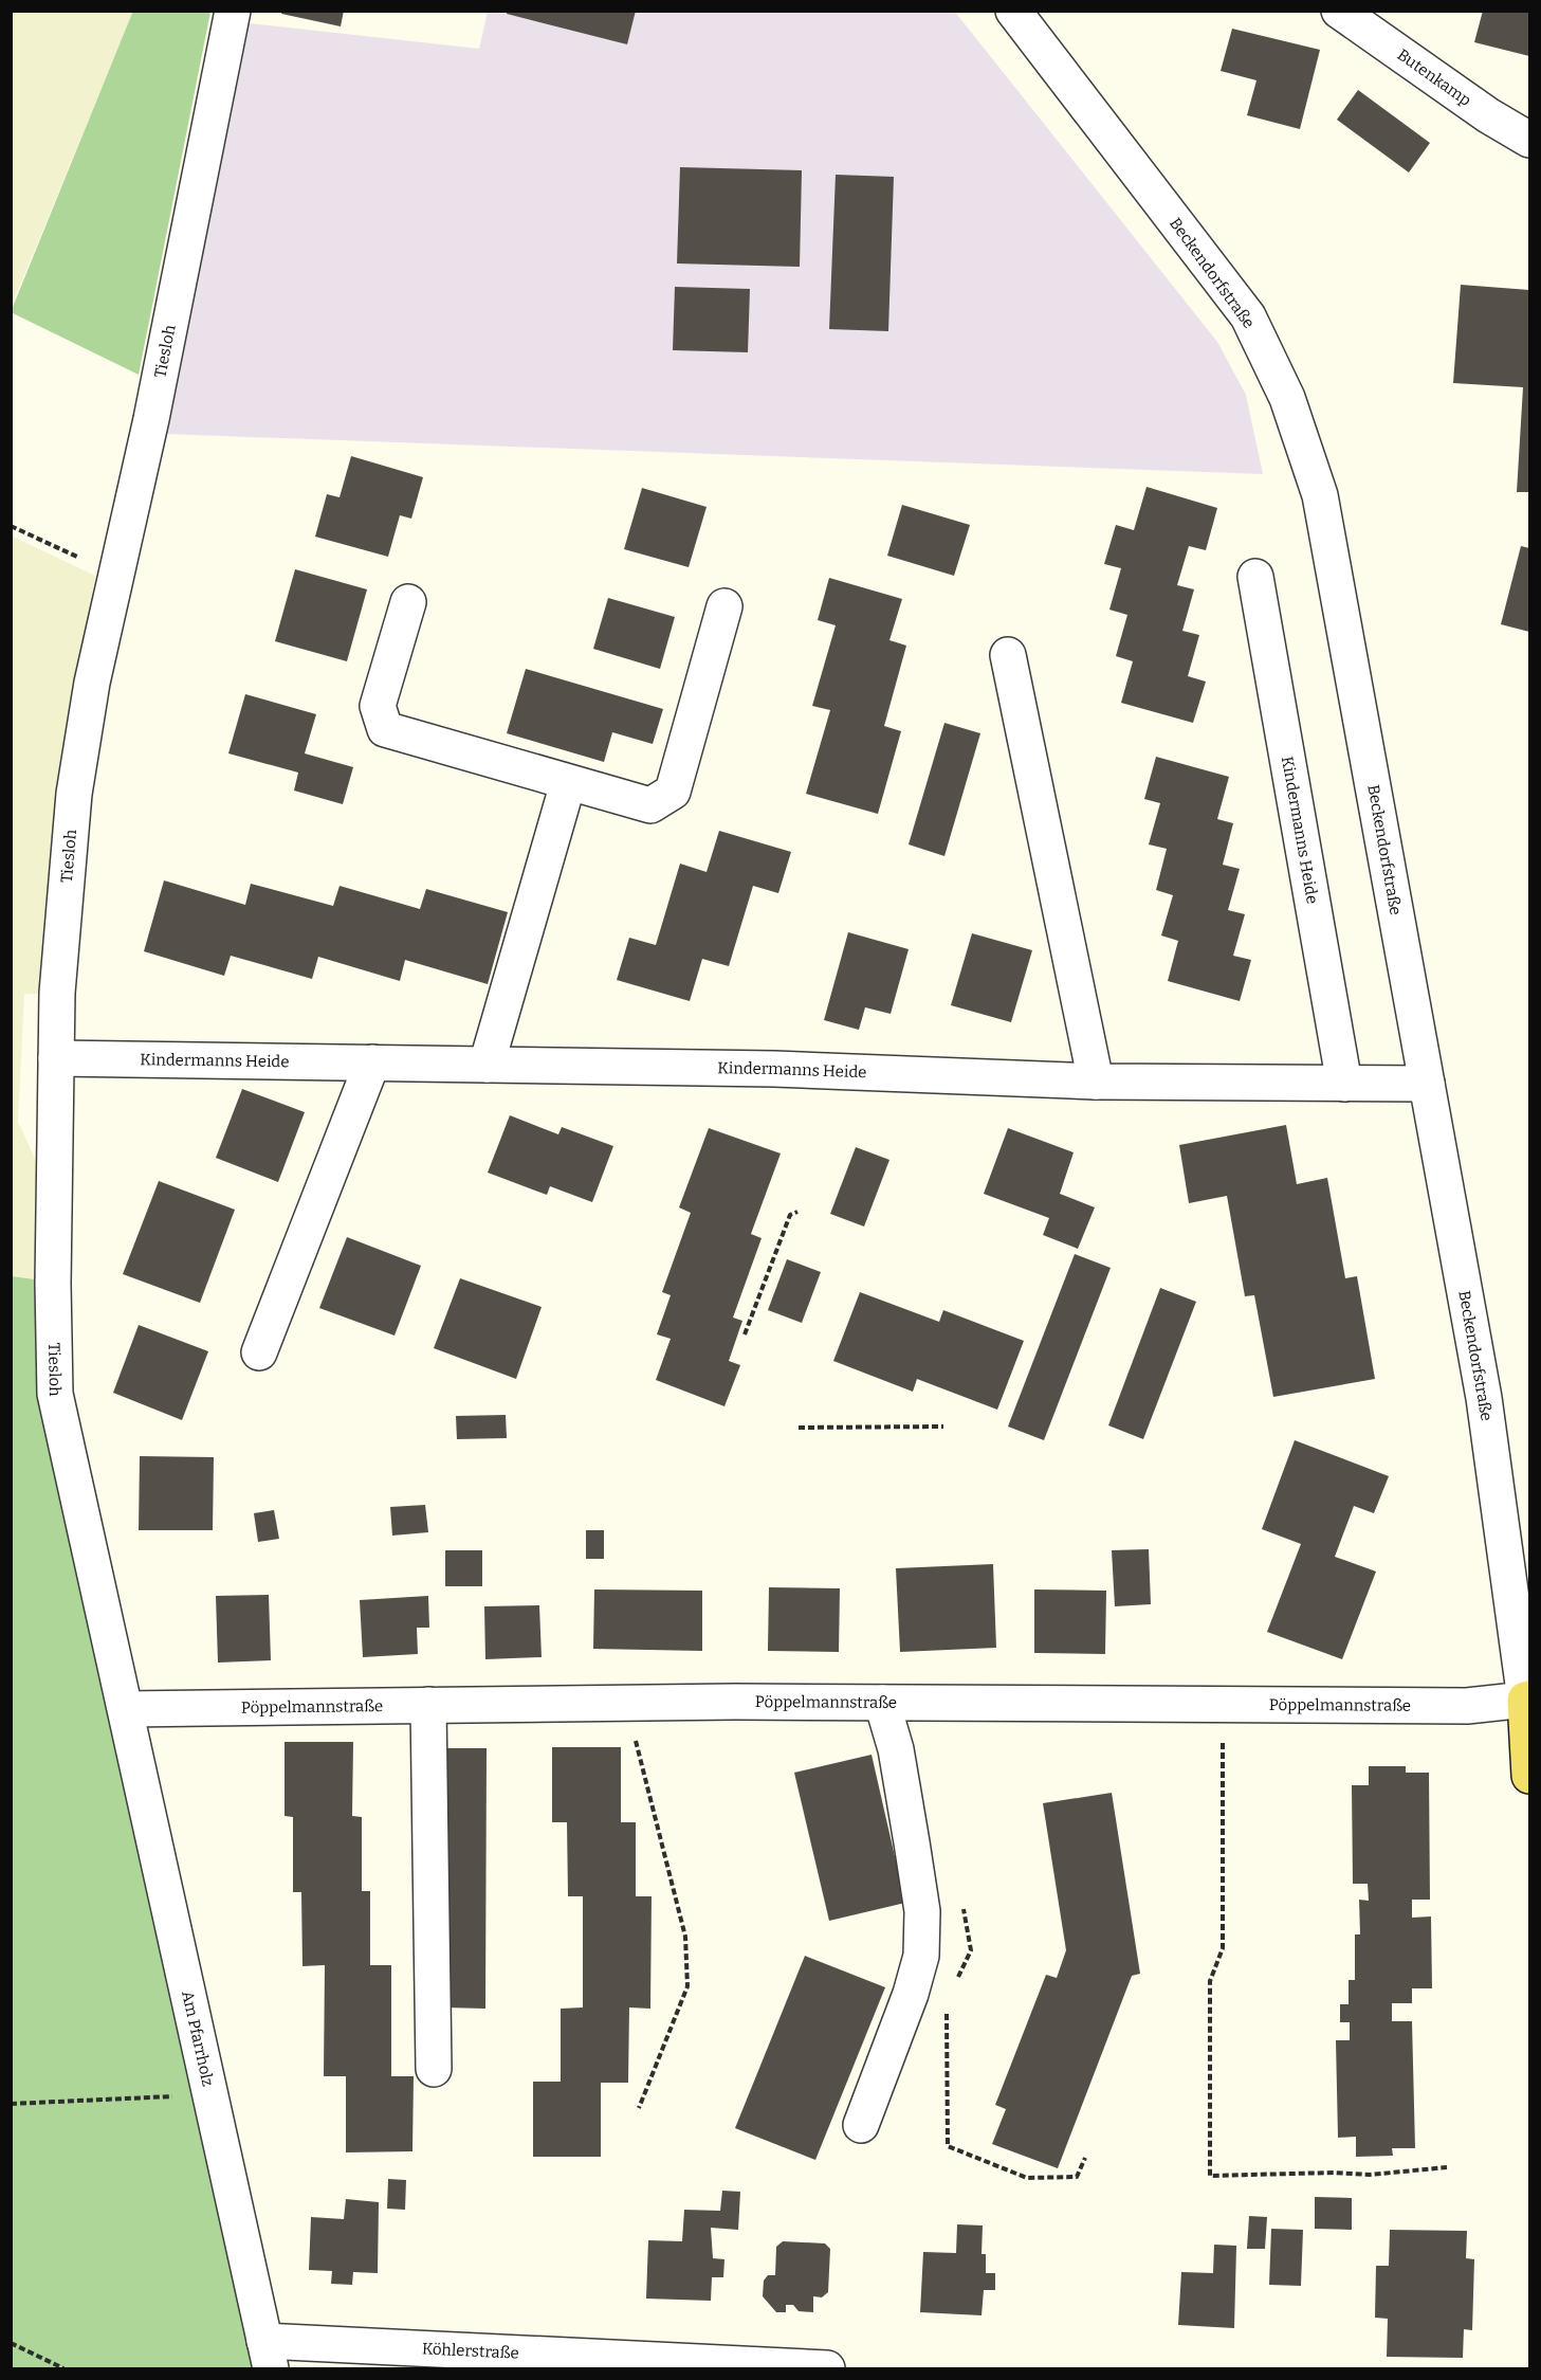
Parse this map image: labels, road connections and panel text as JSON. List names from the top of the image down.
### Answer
{
  "streets": {
    "main road": ["Beckendorfstraße"],
    "street": [
      "Butenkamp",
      "Tiesloh",
      "Kindermanns Heide",
      "Pöppelmannstraße",
      "Am Pfarrholz",
      "Köhlerstraße"
    ]
  },
  "crossings": [
    ["Beckendorfstraße", "Kindermanns Heide"],
    ["Beckendorfstraße", "Pöppelmannstraße"],
    ["Tiesloh", "Kindermanns Heide"],
    ["Tiesloh", "Pöppelmannstraße"],
    ["Tiesloh", "Am Pfarrholz"],
    ["Pöppelmannstraße", "Am Pfarrholz"],
    ["Am Pfarrholz", "Köhlerstraße"]
  ]
}
